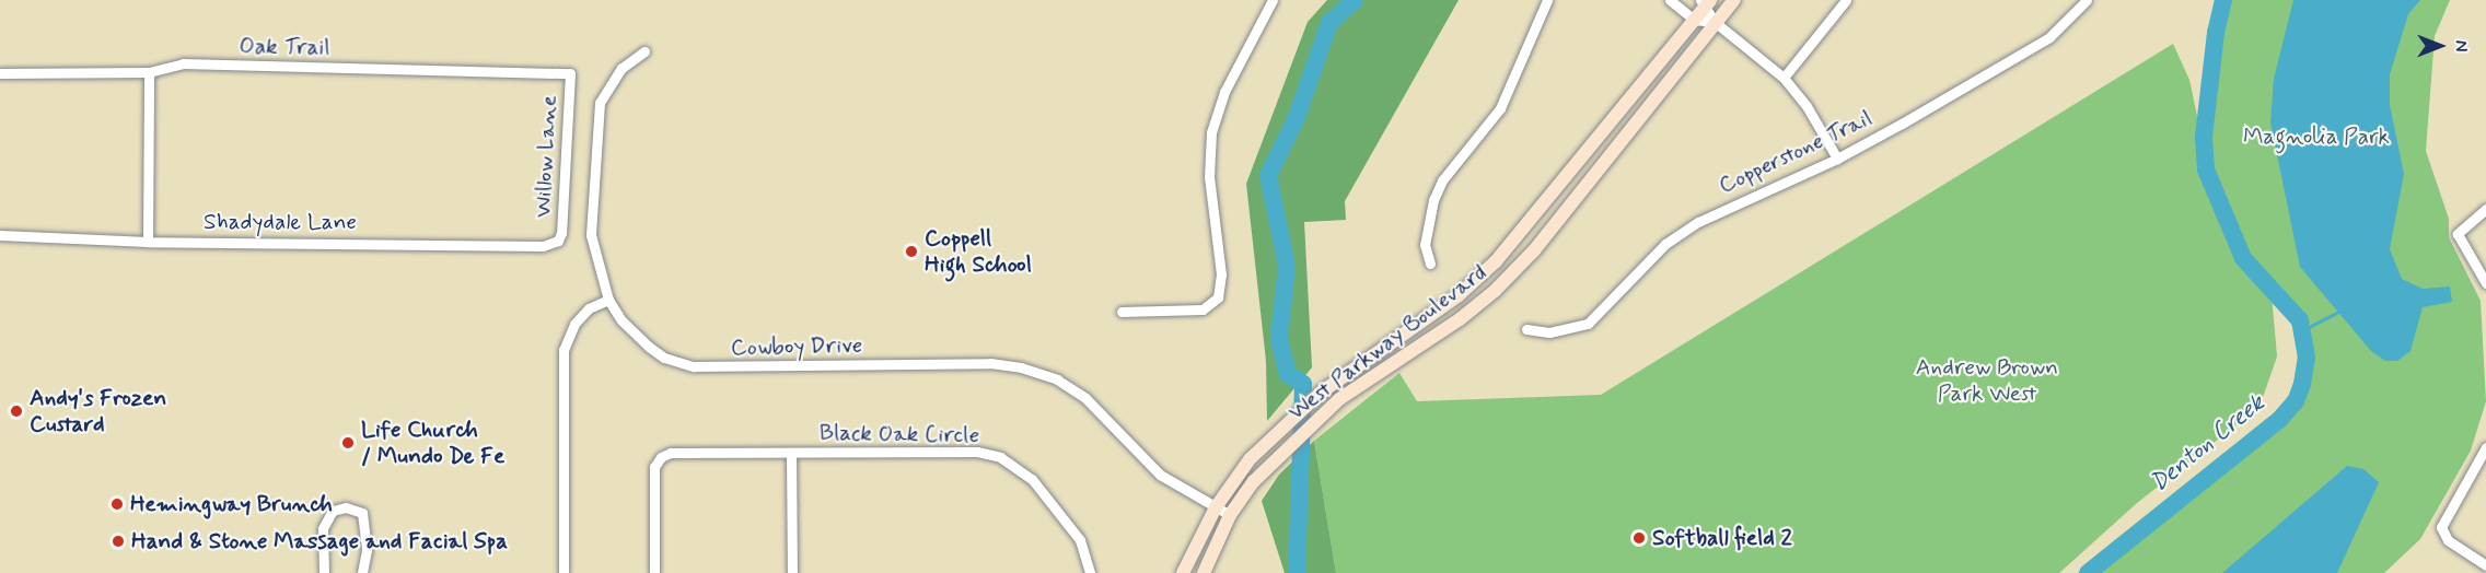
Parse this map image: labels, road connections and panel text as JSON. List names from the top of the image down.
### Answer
{
  "streets": {
    "street": [
      "Oak Trail",
      "Copperstone Trail",
      "Willow Lane",
      "Shadydale Lane",
      "West Parkway Boulevard",
      "Cowboy Drive",
      "Black Oak Circle"
    ]
  },
  "crossings": [
    ["Oak Trail", "Willow Lane"],
    ["Willow Lane", "Shadydale Lane"],
    ["West Parkway Boulevard", "Cowboy Drive"]
  ],
  "water": ["Denton Creek"],
  "parks": ["Magnolia Park", "Andrew Brown Park West"],
  "places": [
    "Coppell High School",
    "Andy's Frozen Custard",
    "Life Church / Mundo De Fe",
    "Hemingway Brunch",
    "Softball field 2",
    "Hand & Stone Massage and Facial Spa"
  ],
  "north": "right"
}
